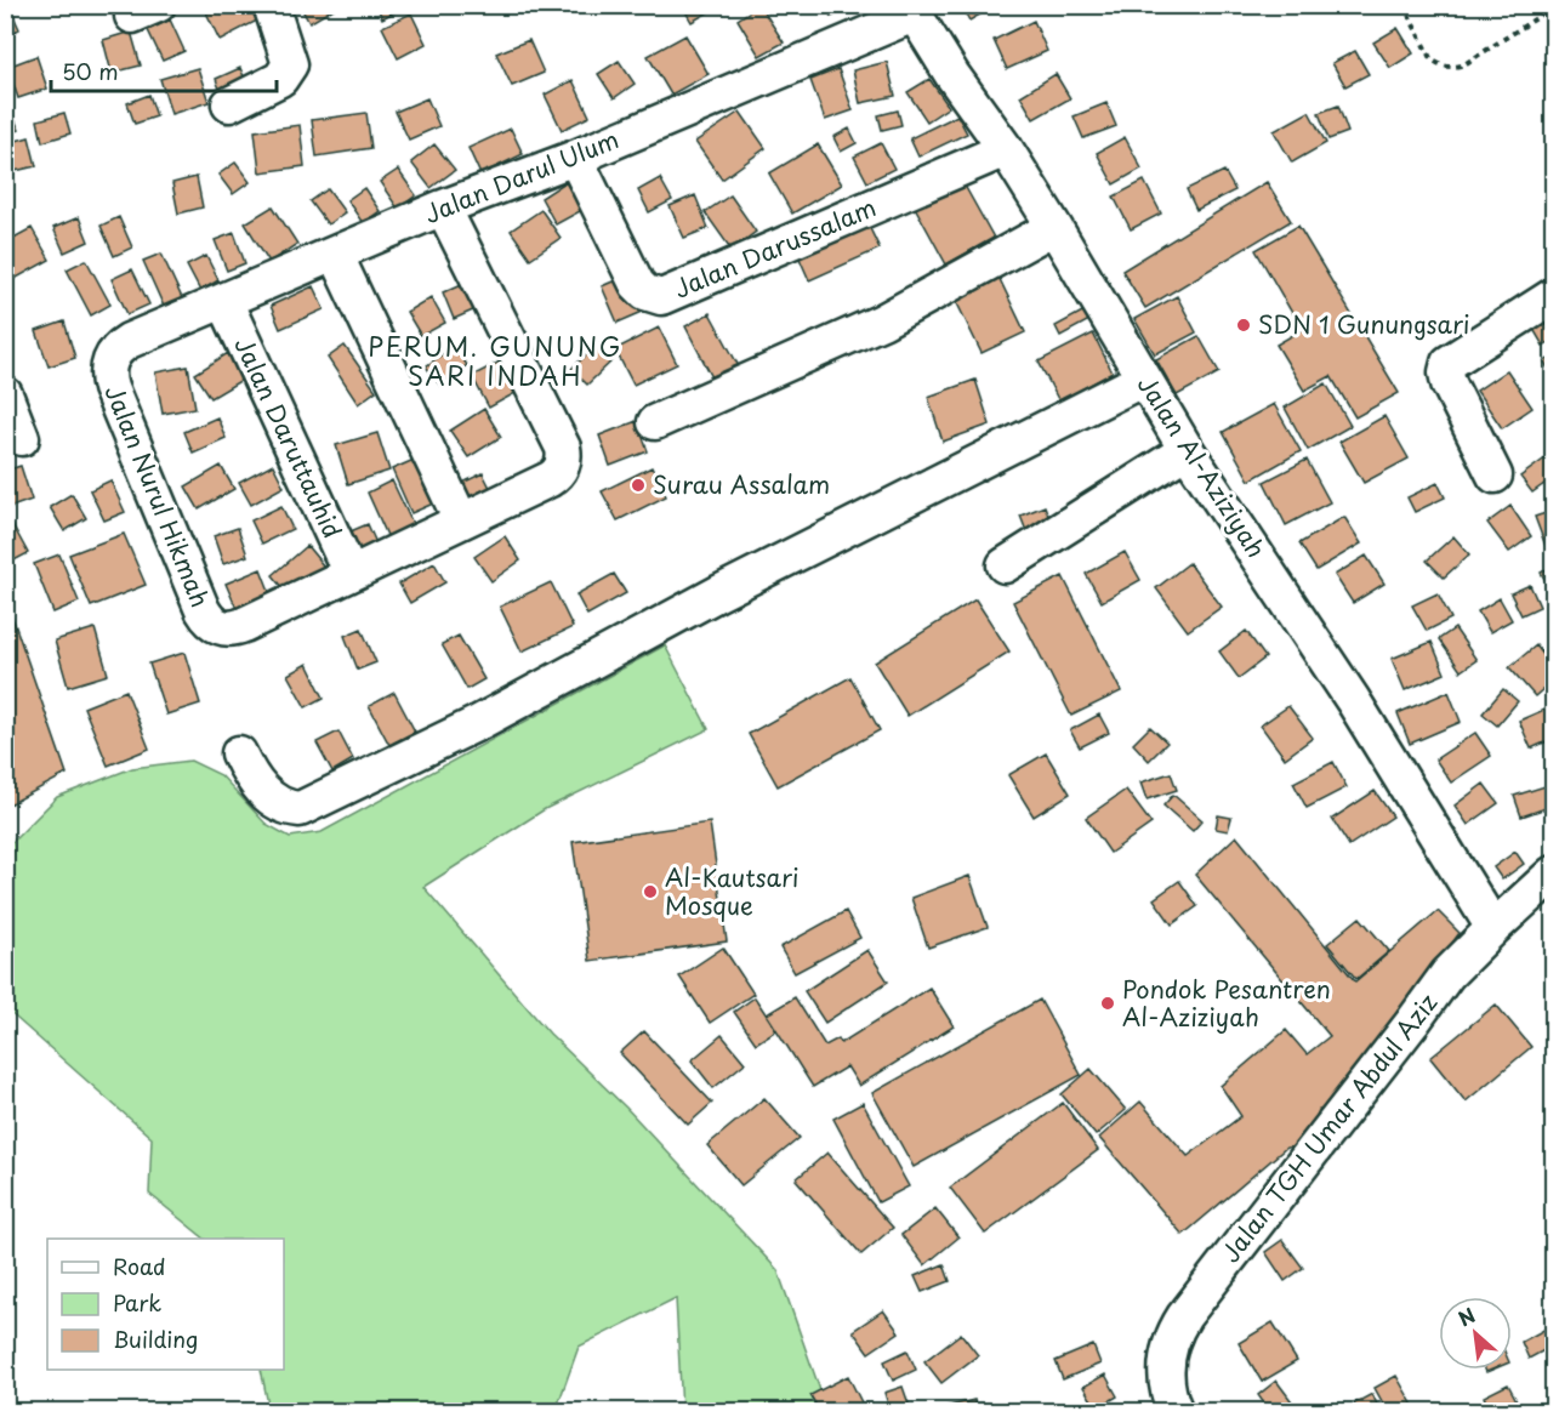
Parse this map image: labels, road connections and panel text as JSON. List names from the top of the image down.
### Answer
{
  "streets": {
    "street": [
      "Jalan Darul Ulum",
      "Jalan Darussalam",
      "Jalan Daruttauhid",
      "Jalan Al-Aziziyah",
      "Jalan Nurul Hikmah",
      "Jalan TGH Umar Abdul Aziz"
    ]
  },
  "crossings": [
    ["Jalan Darul Ulum", "Jalan Darussalam"],
    ["Jalan Darul Ulum", "Jalan Daruttauhid"],
    ["Jalan Darul Ulum", "Jalan Al-Aziziyah"],
    ["Jalan Darul Ulum", "Jalan Nurul Hikmah"],
    ["Jalan Darussalam", "Jalan Al-Aziziyah"],
    ["Jalan Daruttauhid", "Jalan Nurul Hikmah"],
    ["Jalan Al-Aziziyah", "Jalan TGH Umar Abdul Aziz"]
  ],
  "districts": ["PERUM. GUNUNG SARI INDAH"],
  "places": [
    "SDN 1 Gunungsari",
    "Surau Assalam",
    "Al-Kautsari Mosque",
    "Pondok Pesantren Al-Aziziyah"
  ],
  "legend": ["Road", "Park", "Building"],
  "scale_bar": "50 m",
  "north": "top left"
}
